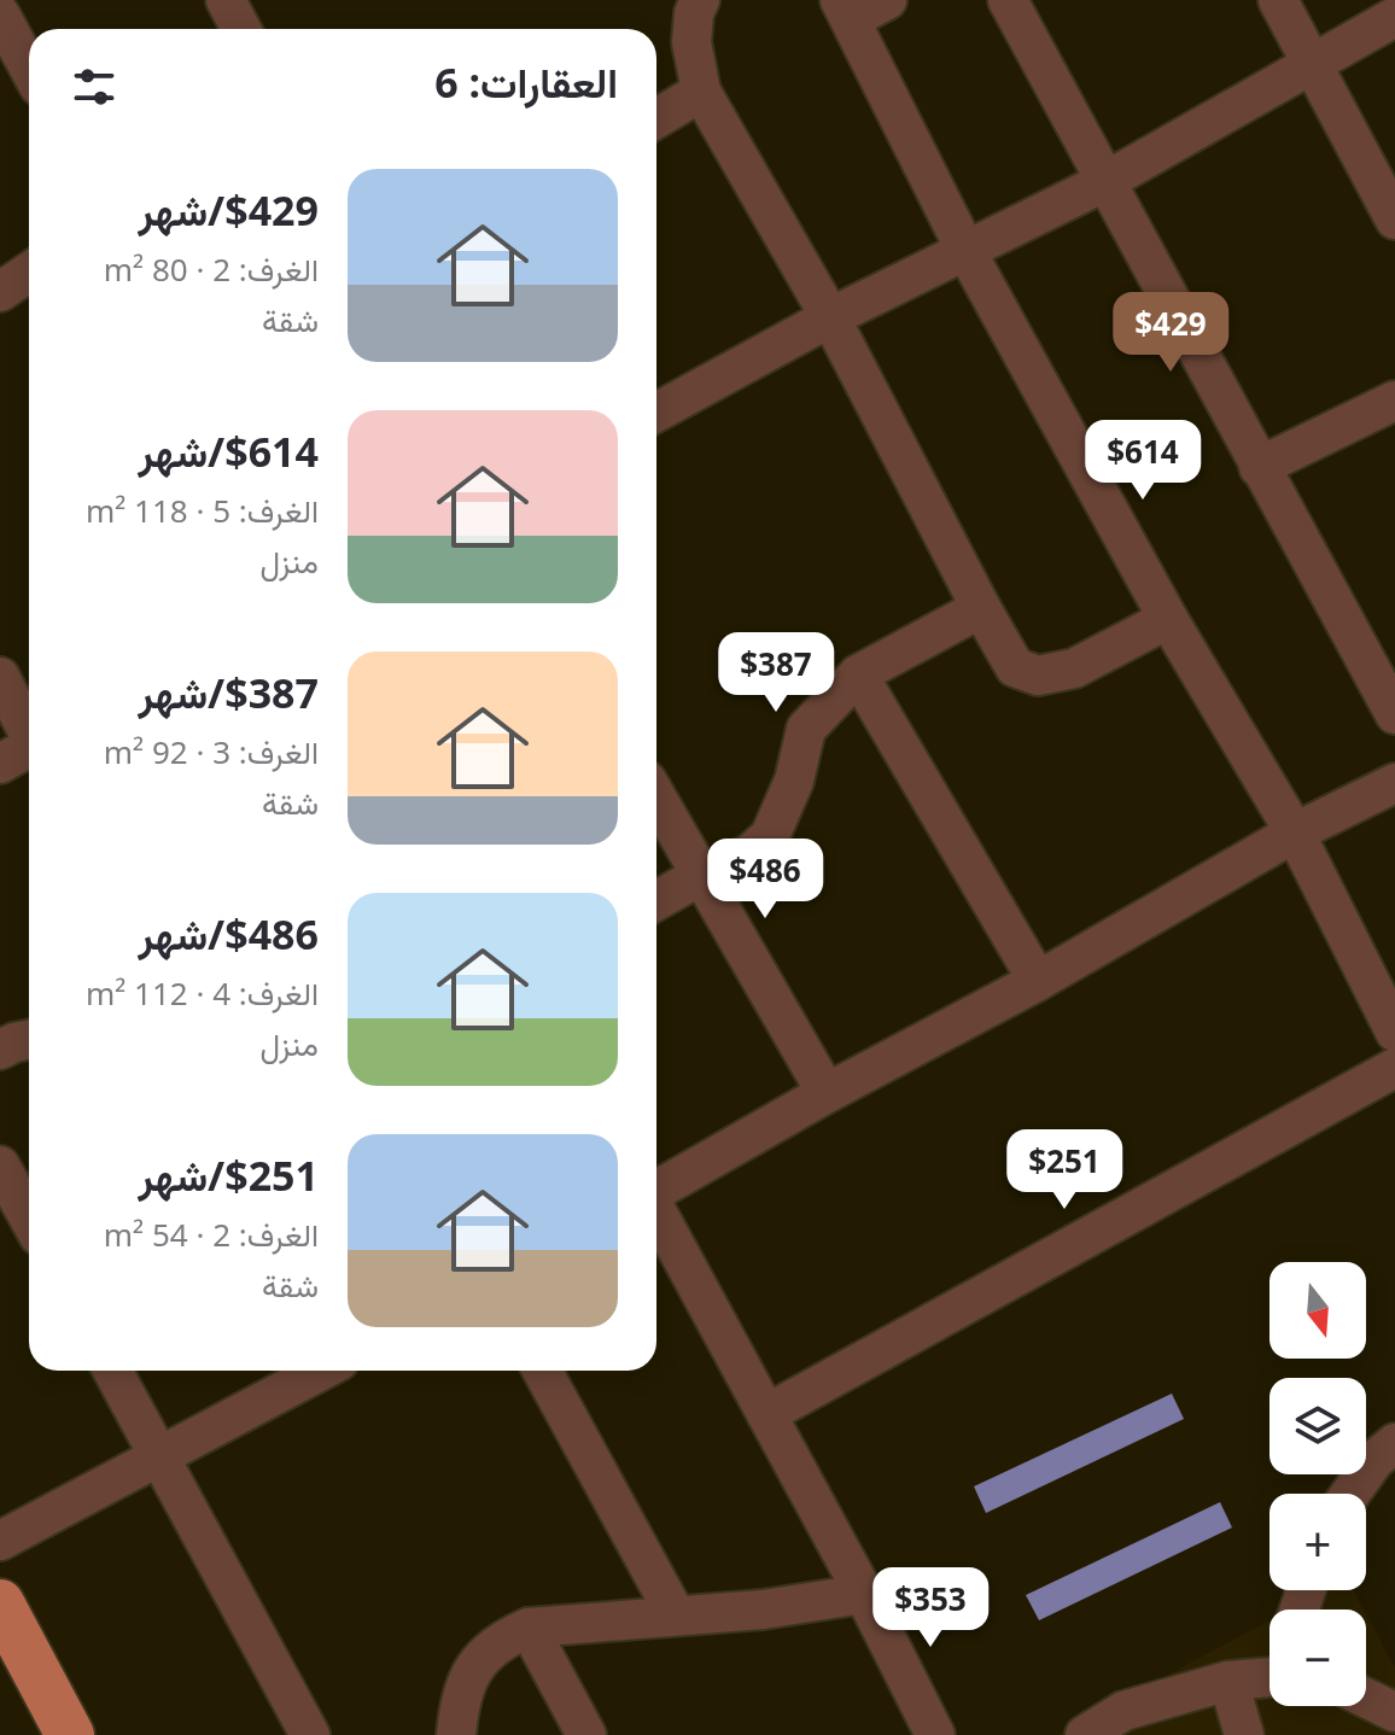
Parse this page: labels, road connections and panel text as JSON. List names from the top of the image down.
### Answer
{
  "north": "bottom",
  "page": {
    "heading": "العقارات: 6",
    "list": [
      {
        "name": "$429/شهر",
        "note": "الغرف: 2 · 80 m² · شقة"
      },
      {
        "name": "$614/شهر",
        "note": "الغرف: 5 · 118 m² · منزل"
      },
      {
        "name": "$387/شهر",
        "note": "الغرف: 3 · 92 m² · شقة"
      },
      {
        "name": "$486/شهر",
        "note": "الغرف: 4 · 112 m² · منزل"
      },
      {
        "name": "$251/شهر",
        "note": "الغرف: 2 · 54 m² · شقة"
      }
    ],
    "price": [
      "$429",
      "$614",
      "$387",
      "$486",
      "$251",
      "$353"
    ],
    "map_buttons": ["+", "−"]
  }
}
